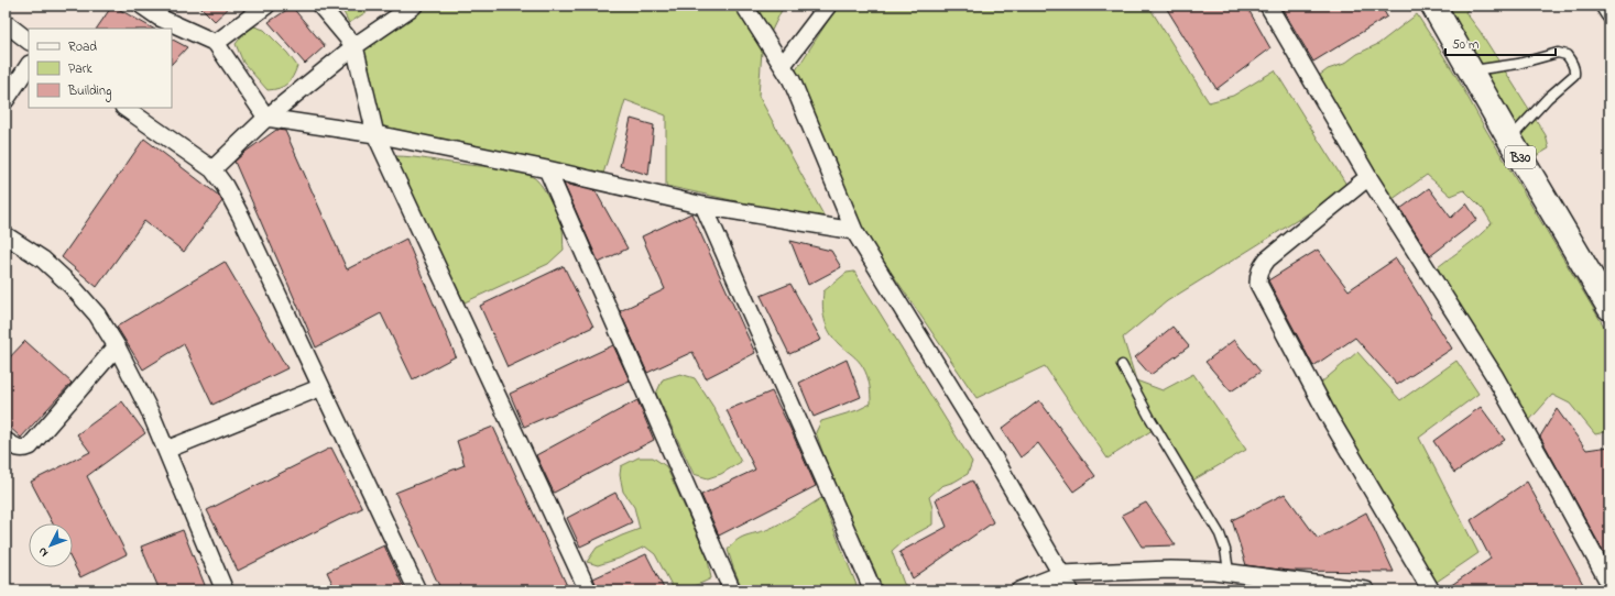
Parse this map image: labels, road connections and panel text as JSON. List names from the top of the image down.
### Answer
{
  "streets": {
    "highway": ["B30"]
  },
  "legend": ["Road", "Park", "Building"],
  "scale_bar": "50 m",
  "north": "bottom left"
}
